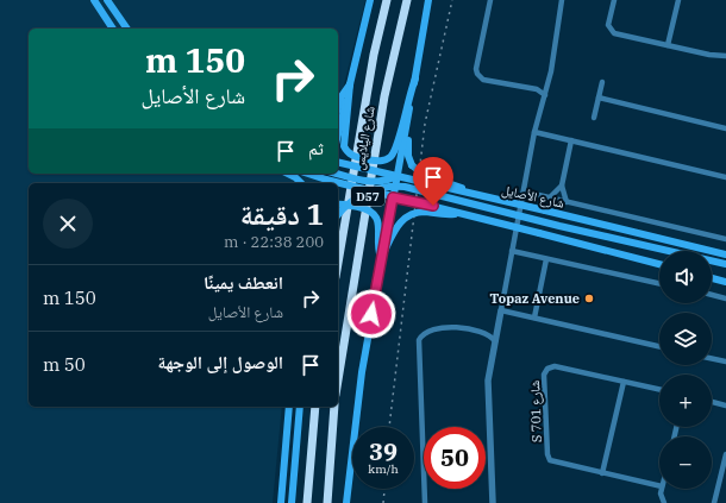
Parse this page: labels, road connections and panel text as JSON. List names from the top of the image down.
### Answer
{
  "streets": {
    "highway": ["شارع اليلايس", "D57"],
    "main road": ["شارع الأصايل"],
    "street": ["S 701 شارع"]
  },
  "places": ["Topaz Avenue"],
  "page": {
    "turn": ["150 m", "شارع الأصايل"],
    "then": "ثم",
    "heading": ["1 دقيقة", "200 m · 22:38"],
    "map_buttons": ["+", "−"],
    "list": [
      {
        "name": "انعطف يمينًا",
        "note": "شارع الأصايل",
        "value": "150 m"
      },
      {
        "name": "الوصول إلى الوجهة",
        "value": "50 m"
      }
    ],
    "speed": "39 km/h",
    "limit": "50"
  }
}
